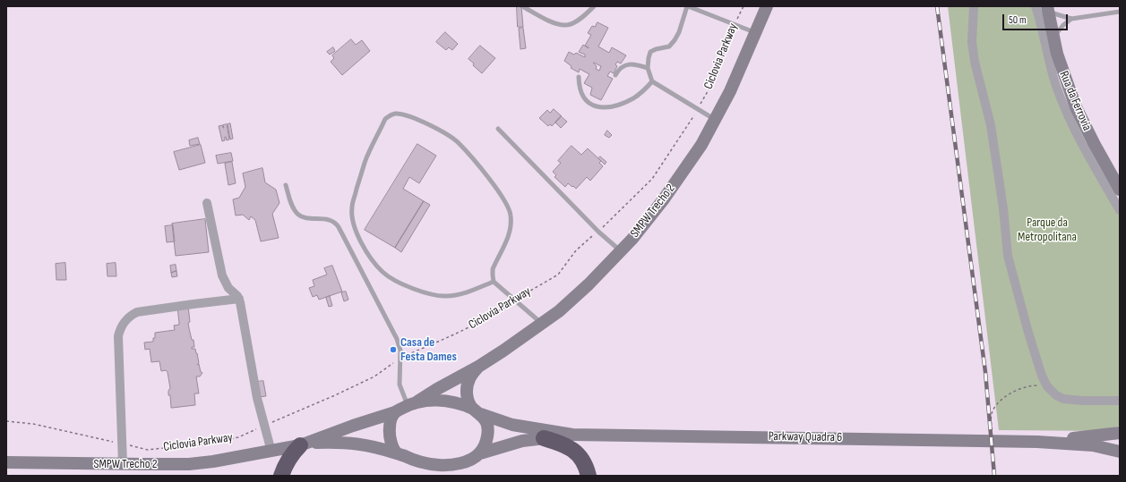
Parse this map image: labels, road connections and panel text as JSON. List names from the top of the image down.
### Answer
{
  "streets": {
    "street": ["Rua da Ferrovia", "SMPW Trecho 2", "Parkway Quadra 6"],
    "path": ["Ciclovia Parkway"]
  },
  "parks": ["Parque da Metropolitana"],
  "places": ["Casa de Festa Dames"],
  "scale_bar": "50 m"
}
